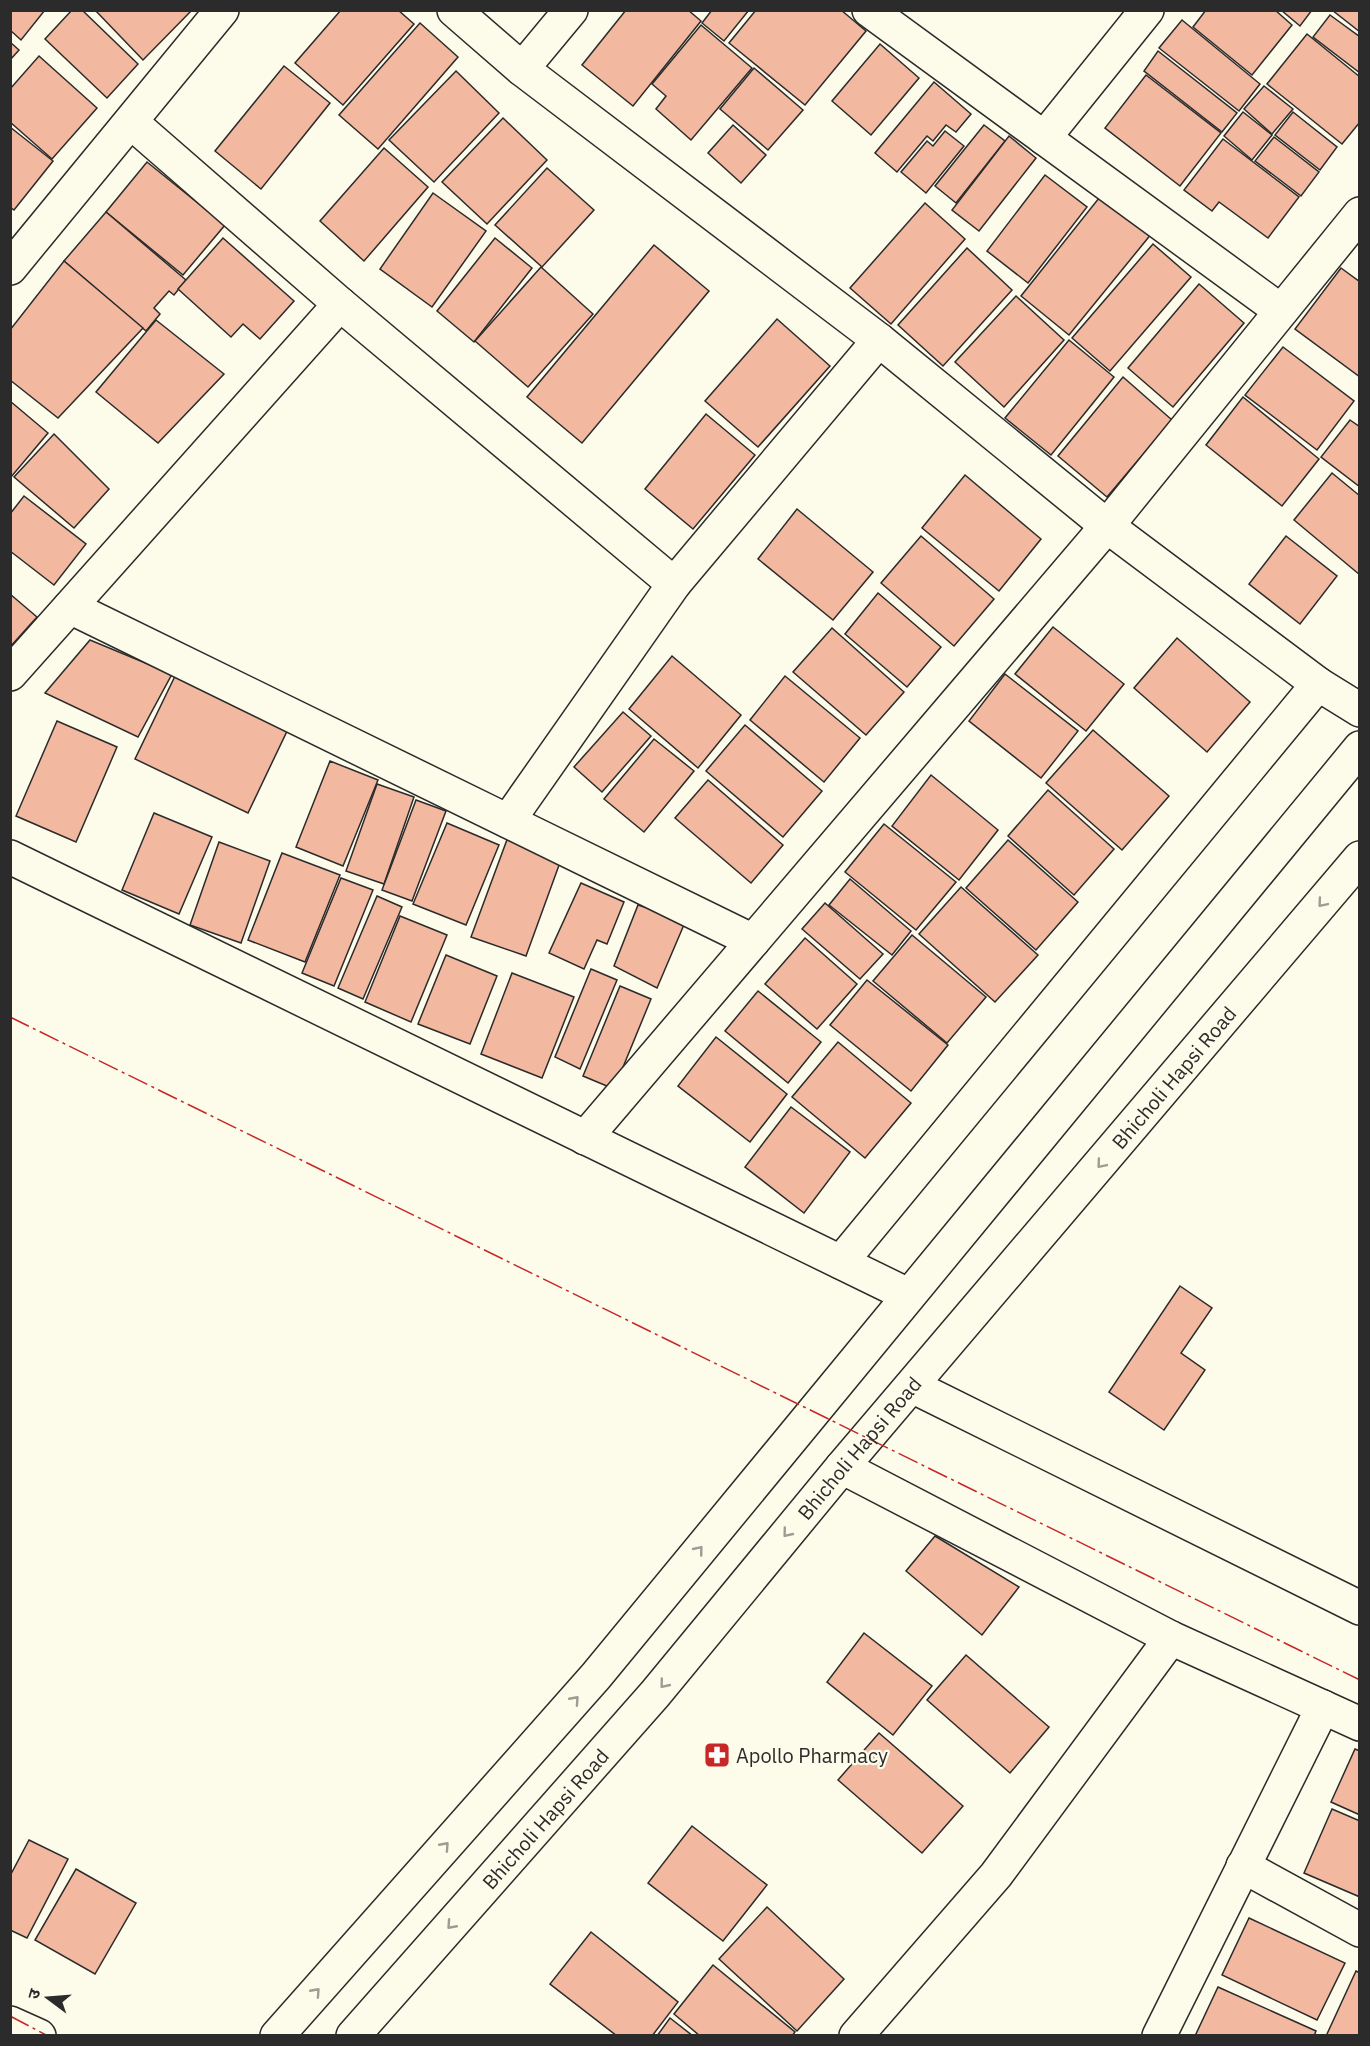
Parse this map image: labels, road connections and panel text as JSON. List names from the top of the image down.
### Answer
{
  "streets": {
    "street": ["Bhicholi Hapsi Road"]
  },
  "places": {
    "pharmacy": ["Apollo Pharmacy"]
  },
  "north": "left"
}
